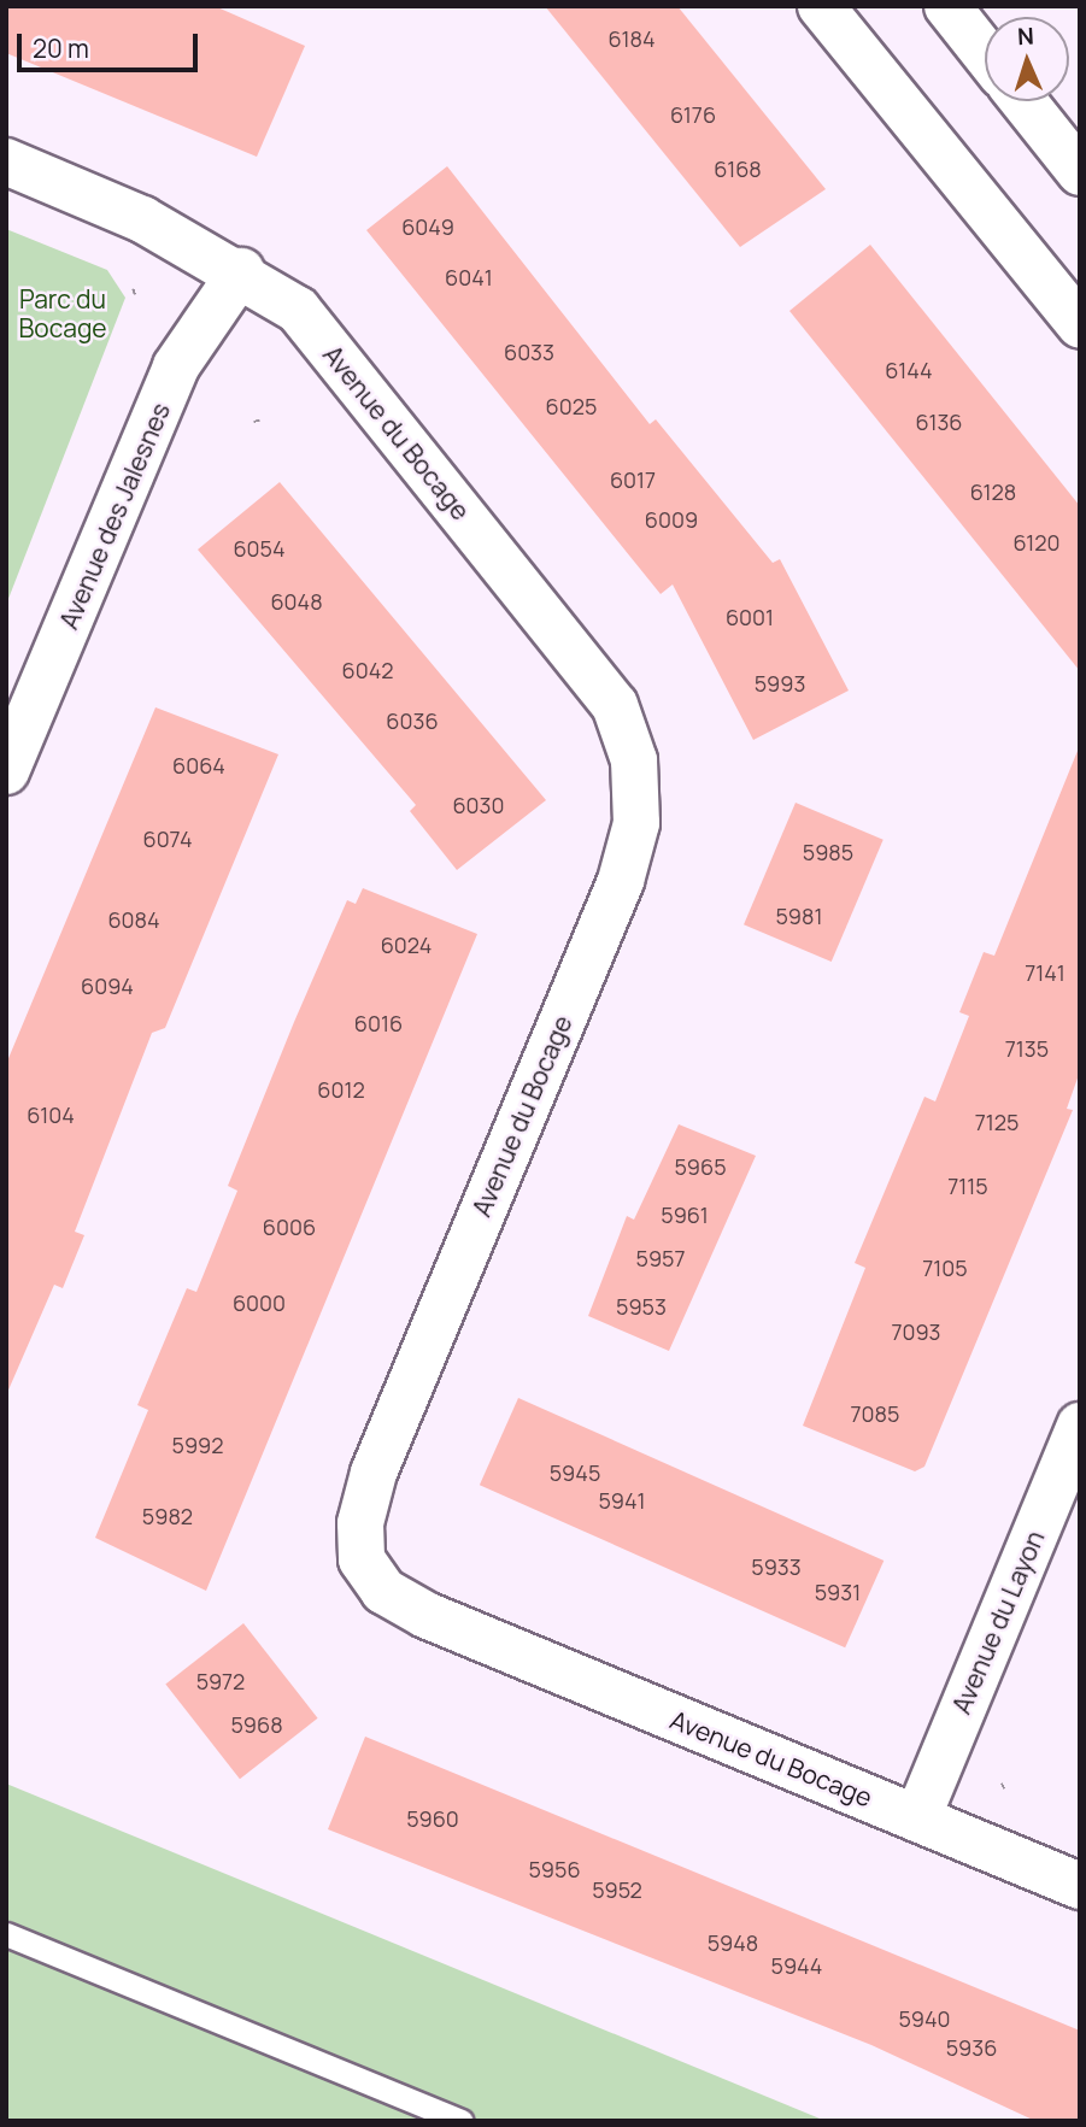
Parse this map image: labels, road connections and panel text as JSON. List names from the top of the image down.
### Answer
{
  "streets": {
    "street": ["Avenue du Bocage", "Avenue des Jalesnes", "Avenue du Layon"]
  },
  "crossings": [
    ["Avenue du Bocage", "Avenue des Jalesnes"],
    ["Avenue du Bocage", "Avenue du Layon"]
  ],
  "parks": ["Parc du Bocage"],
  "house_numbers": [
    "6184",
    "6176",
    "6168",
    "6049",
    "6041",
    "6033",
    "6144",
    "6025",
    "6136",
    "6017",
    "6128",
    "6009",
    "6120",
    "6054",
    "6048",
    "6001",
    "6042",
    "5993",
    "6036",
    "6064",
    "6030",
    "6074",
    "5985",
    "5981",
    "6084",
    "6024",
    "7141",
    "6094",
    "6016",
    "7135",
    "6012",
    "6104",
    "7125",
    "5965",
    "7115",
    "5961",
    "6006",
    "5957",
    "7105",
    "6000",
    "5953",
    "7093",
    "7085",
    "5992",
    "5945",
    "5941",
    "5982",
    "5933",
    "5931",
    "5972",
    "5968",
    "5960",
    "5956",
    "5952",
    "5948",
    "5944",
    "5940",
    "5936"
  ],
  "scale_bar": "20 m",
  "north": "top"
}
